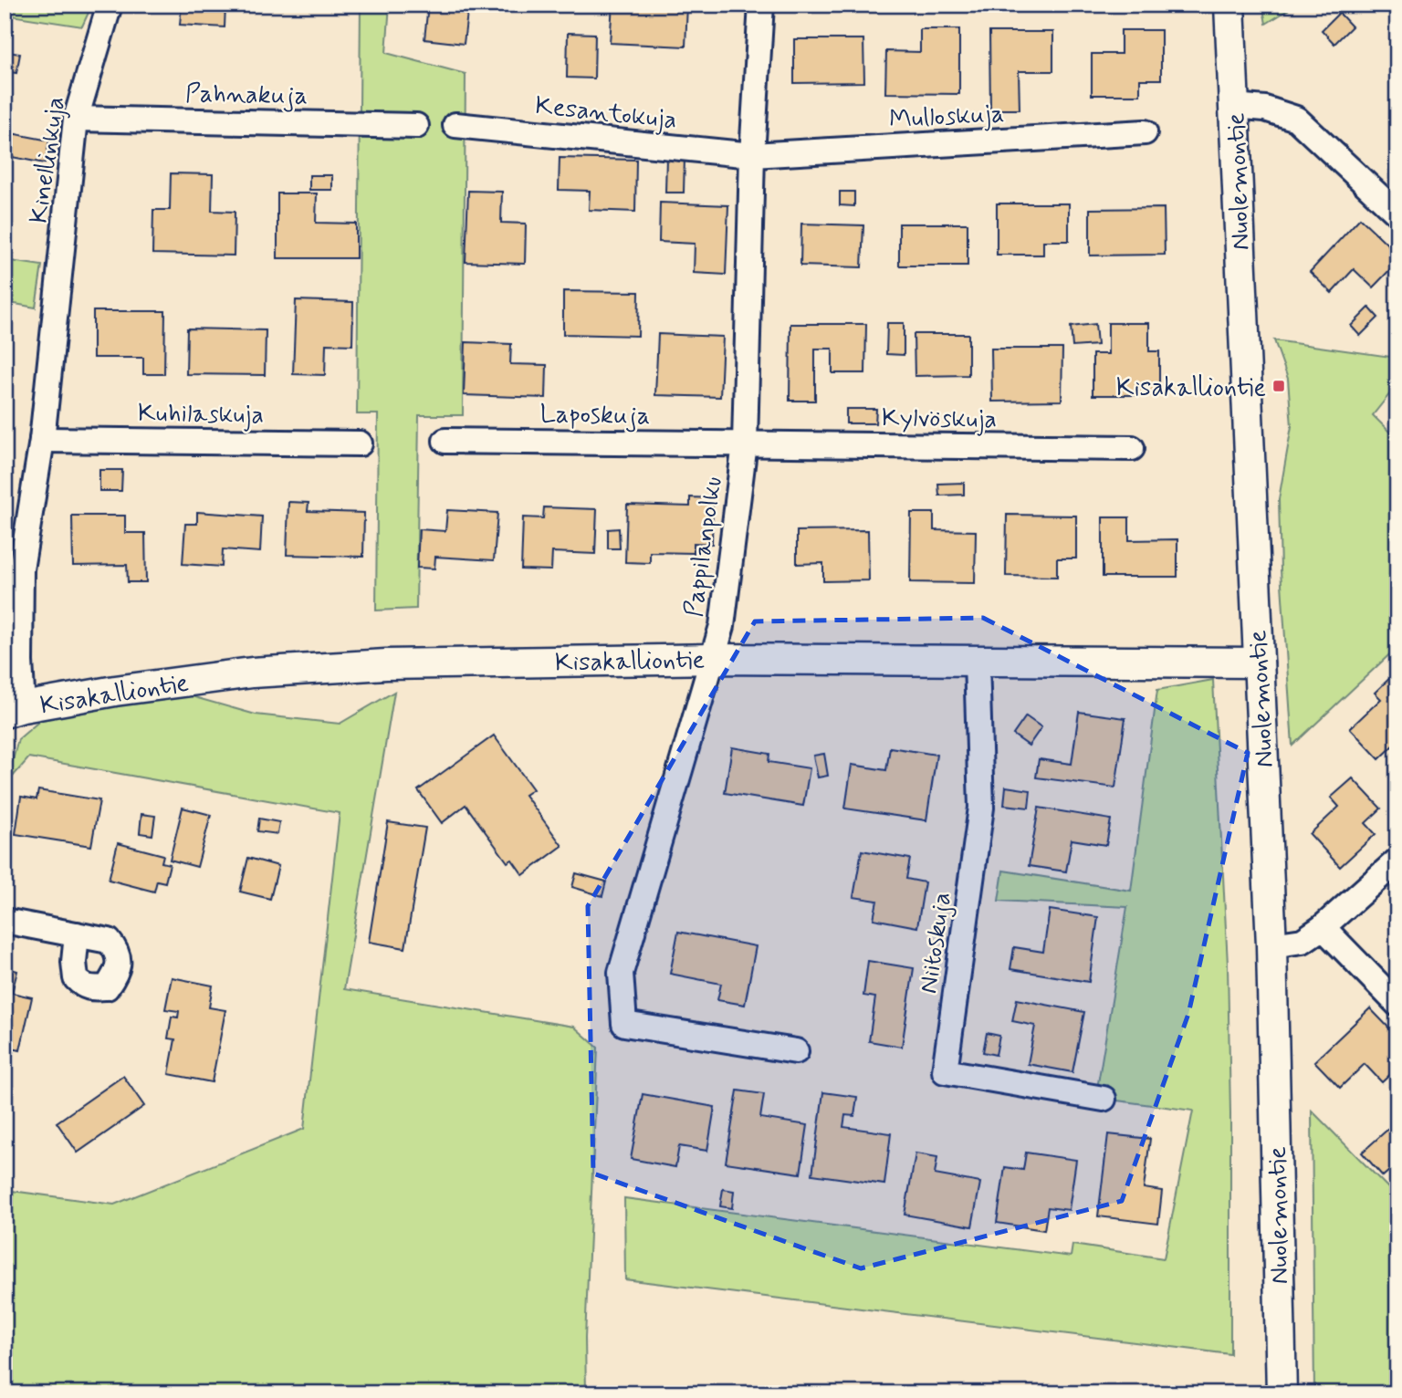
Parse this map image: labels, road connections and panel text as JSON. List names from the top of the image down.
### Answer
{
  "streets": {
    "street": [
      "Pahnakuja",
      "Kesantokuja",
      "Mulloskuja",
      "Kinellinkuja",
      "Nuolemontie",
      "Kuhilaskuja",
      "Laposkuja",
      "Kylvöskuja",
      "Pappilanpolku",
      "Kisakalliontie",
      "Niitoskuja"
    ]
  },
  "crossings": [
    ["Pahnakuja", "Kinellinkuja"],
    ["Kesantokuja", "Mulloskuja"],
    ["Kesantokuja", "Pappilanpolku"],
    ["Mulloskuja", "Pappilanpolku"],
    ["Kinellinkuja", "Kuhilaskuja"],
    ["Kinellinkuja", "Kisakalliontie"],
    ["Nuolemontie", "Kisakalliontie"],
    ["Laposkuja", "Kylvöskuja"],
    ["Laposkuja", "Pappilanpolku"],
    ["Kylvöskuja", "Pappilanpolku"],
    ["Pappilanpolku", "Kisakalliontie"],
    ["Kisakalliontie", "Niitoskuja"]
  ],
  "places": {
    "transit": ["Kisakalliontie"]
  }
}
